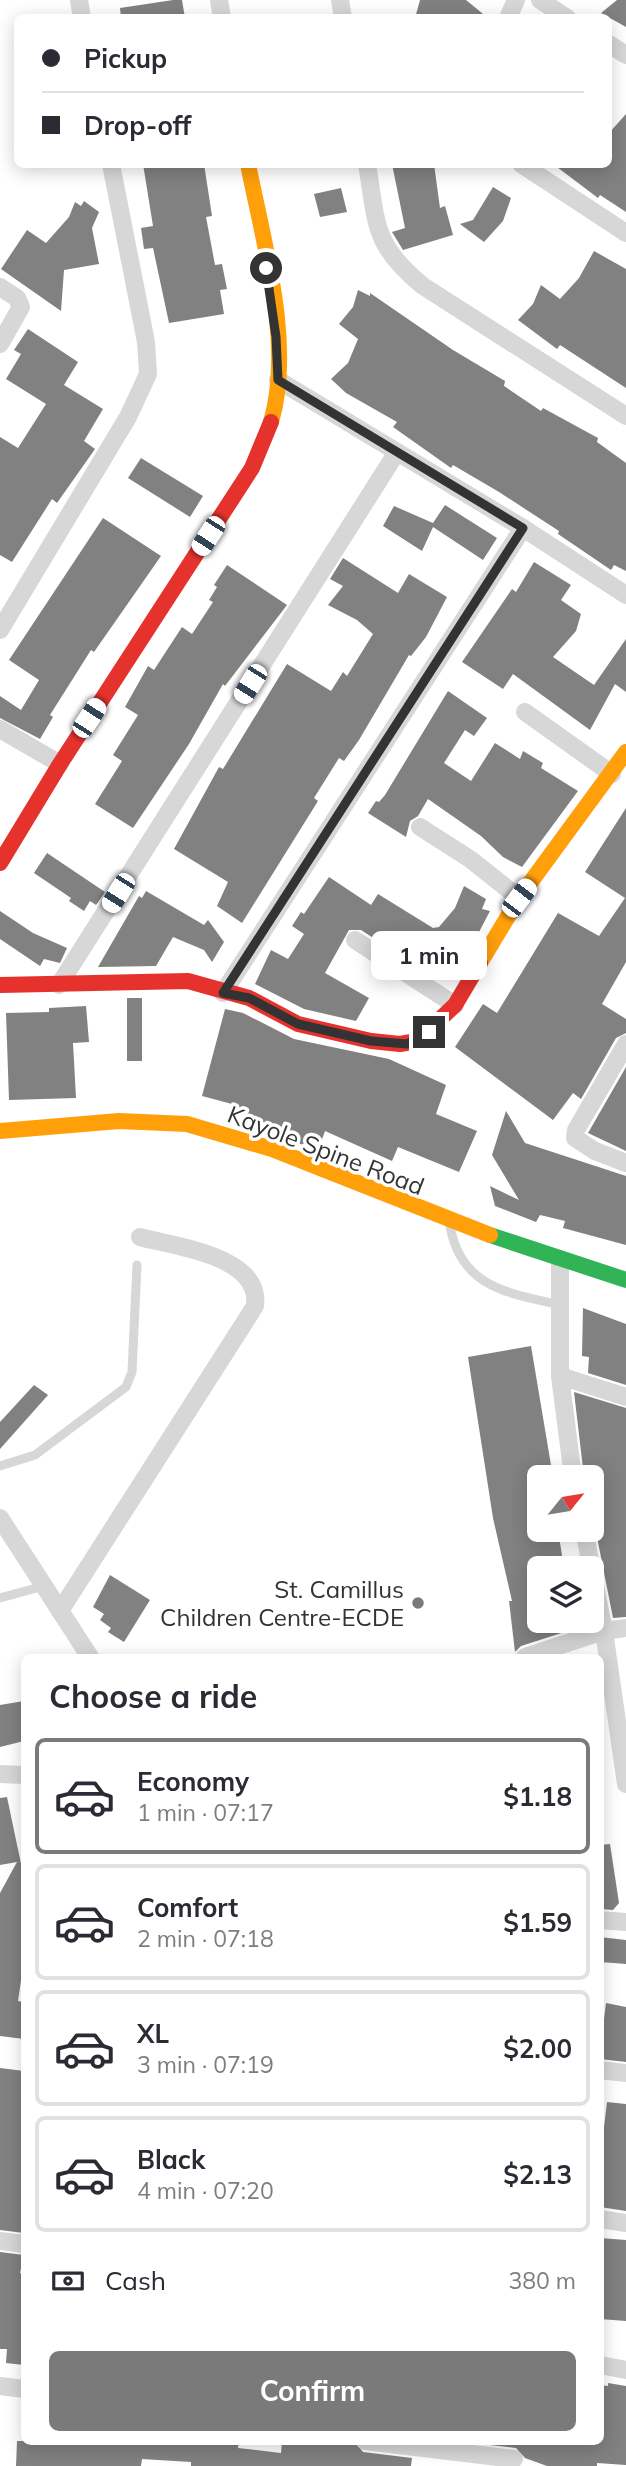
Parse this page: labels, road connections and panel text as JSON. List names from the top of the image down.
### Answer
{
  "streets": {
    "street": ["Kayole Spine Road"]
  },
  "places": ["St. Camillus Children Centre-ECDE"],
  "north": "top right",
  "page": {
    "banner": ["Pickup", "Drop-off"],
    "bubble": "1 min",
    "heading": "Choose a ride",
    "list": [
      {
        "name": "Economy",
        "note": "1 min · 07:17",
        "value": "$1.18"
      },
      {
        "name": "Comfort",
        "note": "2 min · 07:18",
        "value": "$1.59"
      },
      {
        "name": "XL",
        "note": "3 min · 07:19",
        "value": "$2.00"
      },
      {
        "name": "Black",
        "note": "4 min · 07:20",
        "value": "$2.13"
      }
    ],
    "pay": ["Cash", "380 m"],
    "buttons": "Confirm"
  }
}
